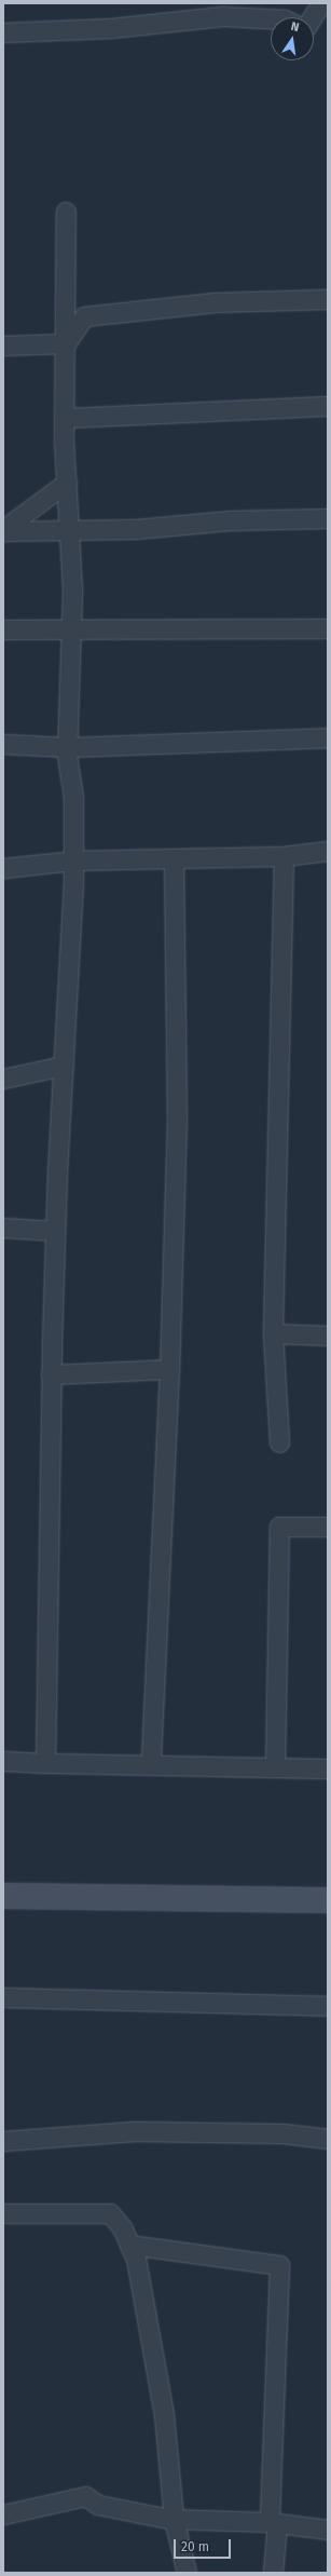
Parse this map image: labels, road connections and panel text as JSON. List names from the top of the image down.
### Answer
{
  "scale_bar": "20 m",
  "north": "top"
}
